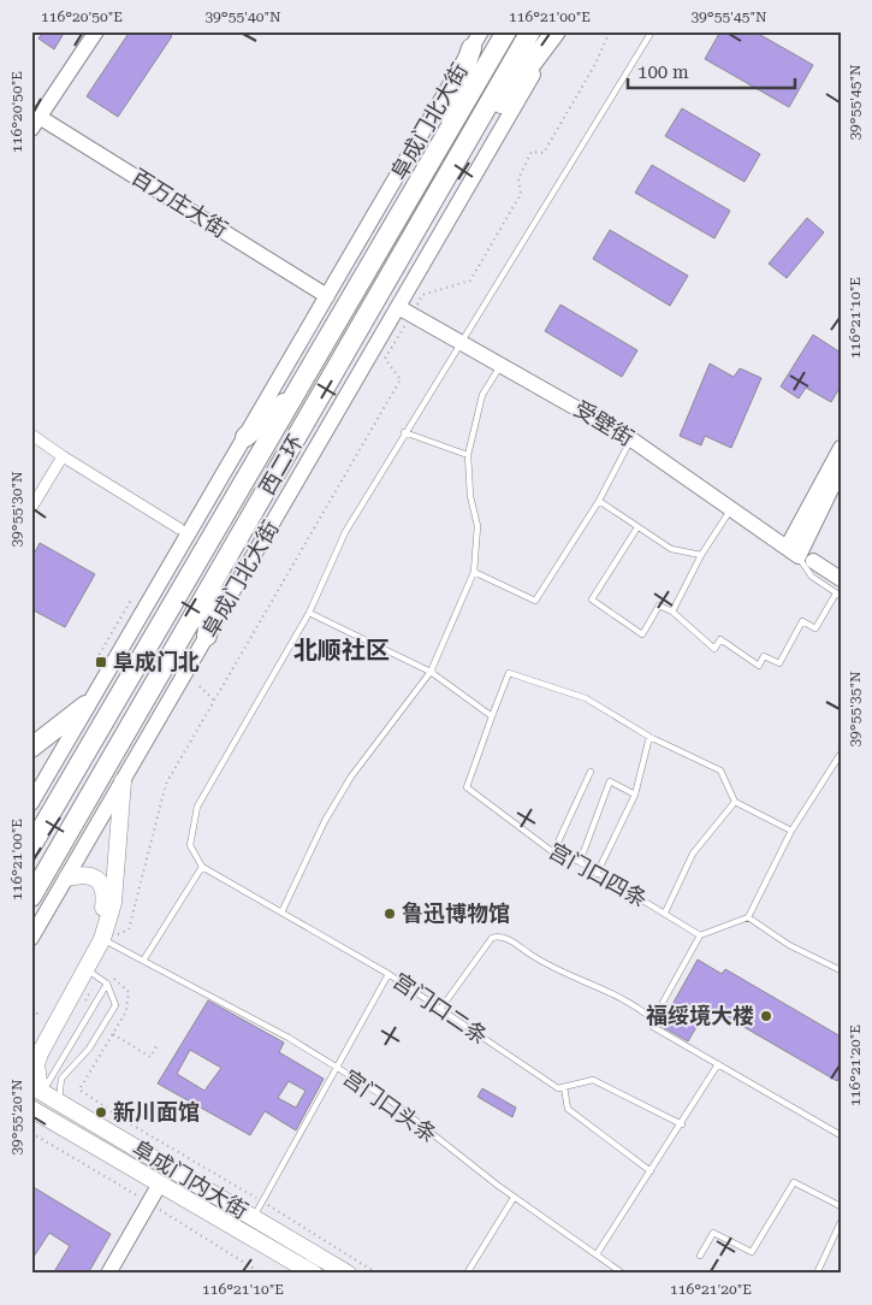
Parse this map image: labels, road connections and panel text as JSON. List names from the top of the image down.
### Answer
{
  "streets": {
    "highway": ["西二环"],
    "main road": ["阜成门内大街"],
    "street": ["阜成门北大街", "百万庄大街", "受壁街"],
    "lane": ["宫门口四条", "宫门口二条", "宫门口头条"]
  },
  "crossings": [
    ["阜成门北大街", "百万庄大街"],
    ["阜成门北大街", "受壁街"]
  ],
  "districts": ["北顺社区"],
  "places": {
    "transit": ["阜成门北"],
    "other": ["鲁迅博物馆", "福绥境大楼", "新川面馆"]
  },
  "scale_bar": "100 m",
  "coordinates": [
    "116°20'50\"E",
    "39°55'40\"N",
    "116°21'00\"E",
    "39°55'45\"N",
    "116°21'10\"E",
    "39°55'30\"N",
    "39°55'35\"N",
    "116°21'20\"E",
    "39°55'20\"N"
  ]
}
